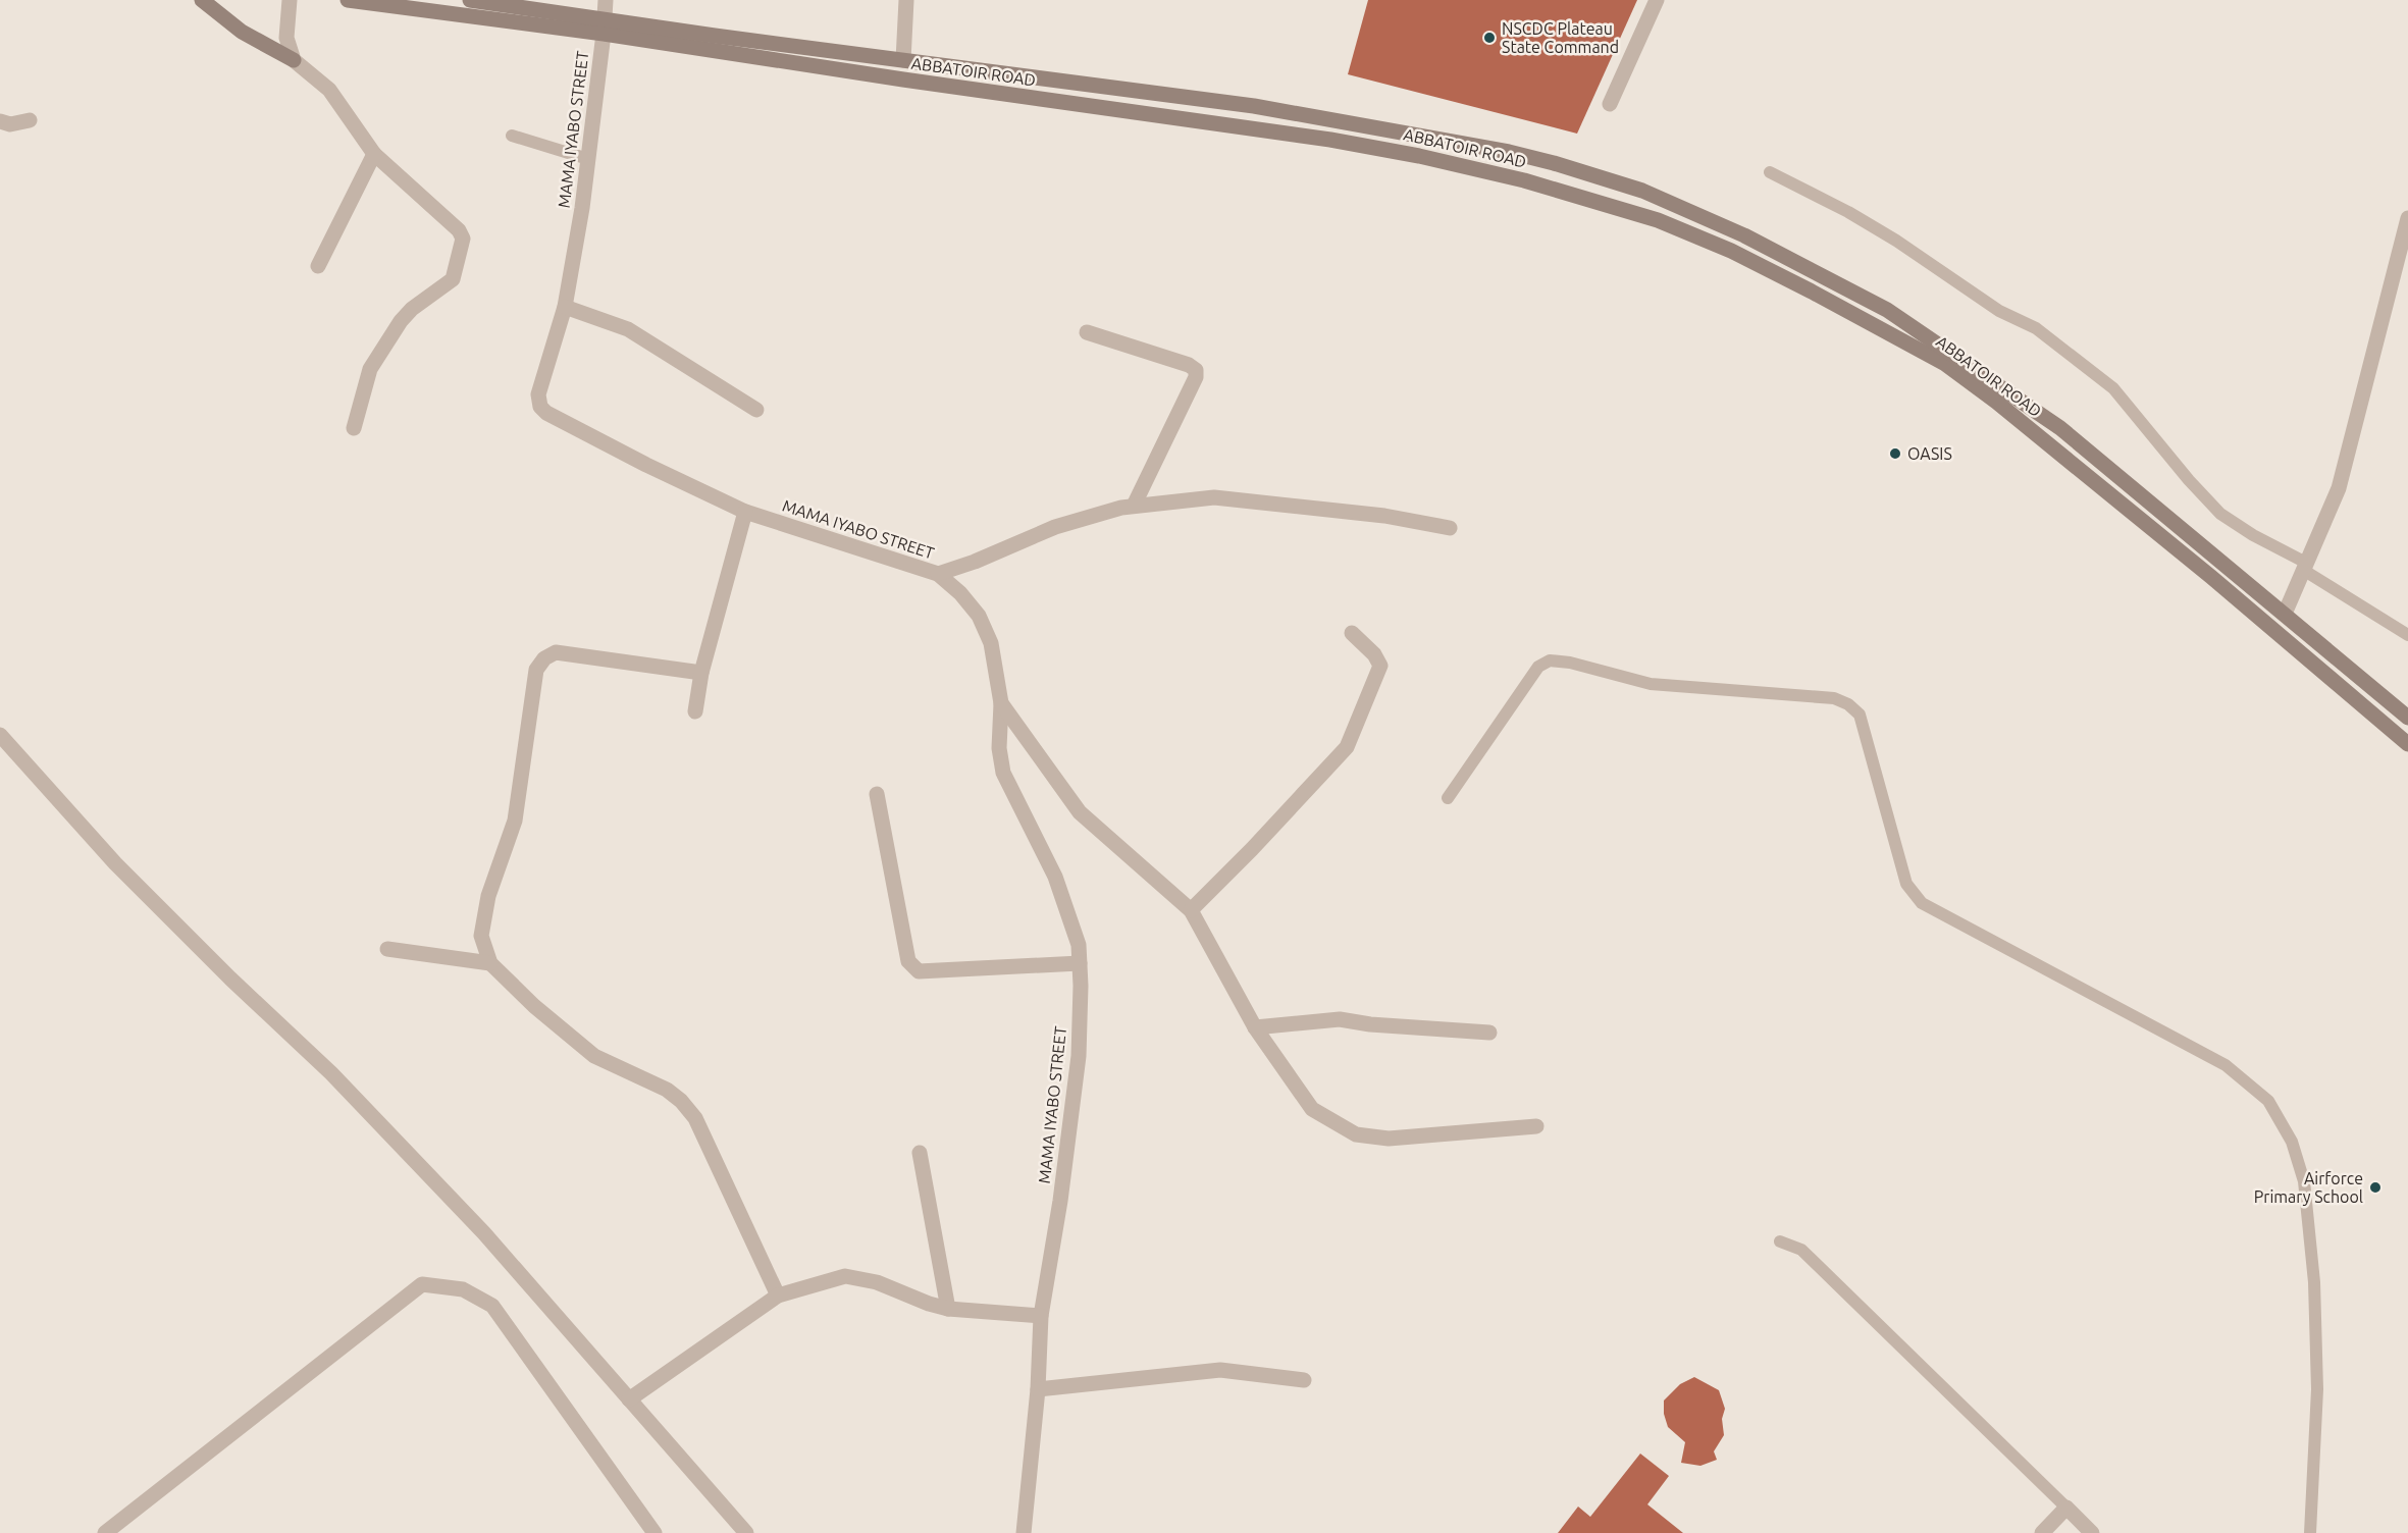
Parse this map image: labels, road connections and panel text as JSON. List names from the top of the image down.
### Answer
{
  "streets": {
    "street": ["ABBATOIR ROAD", "MAMA IYABO STREET"]
  },
  "crossings": [
    ["ABBATOIR ROAD", "MAMA IYABO STREET"]
  ],
  "places": ["NSCDC Plateau State Command", "OASIS", "Airforce Primary School"]
}
